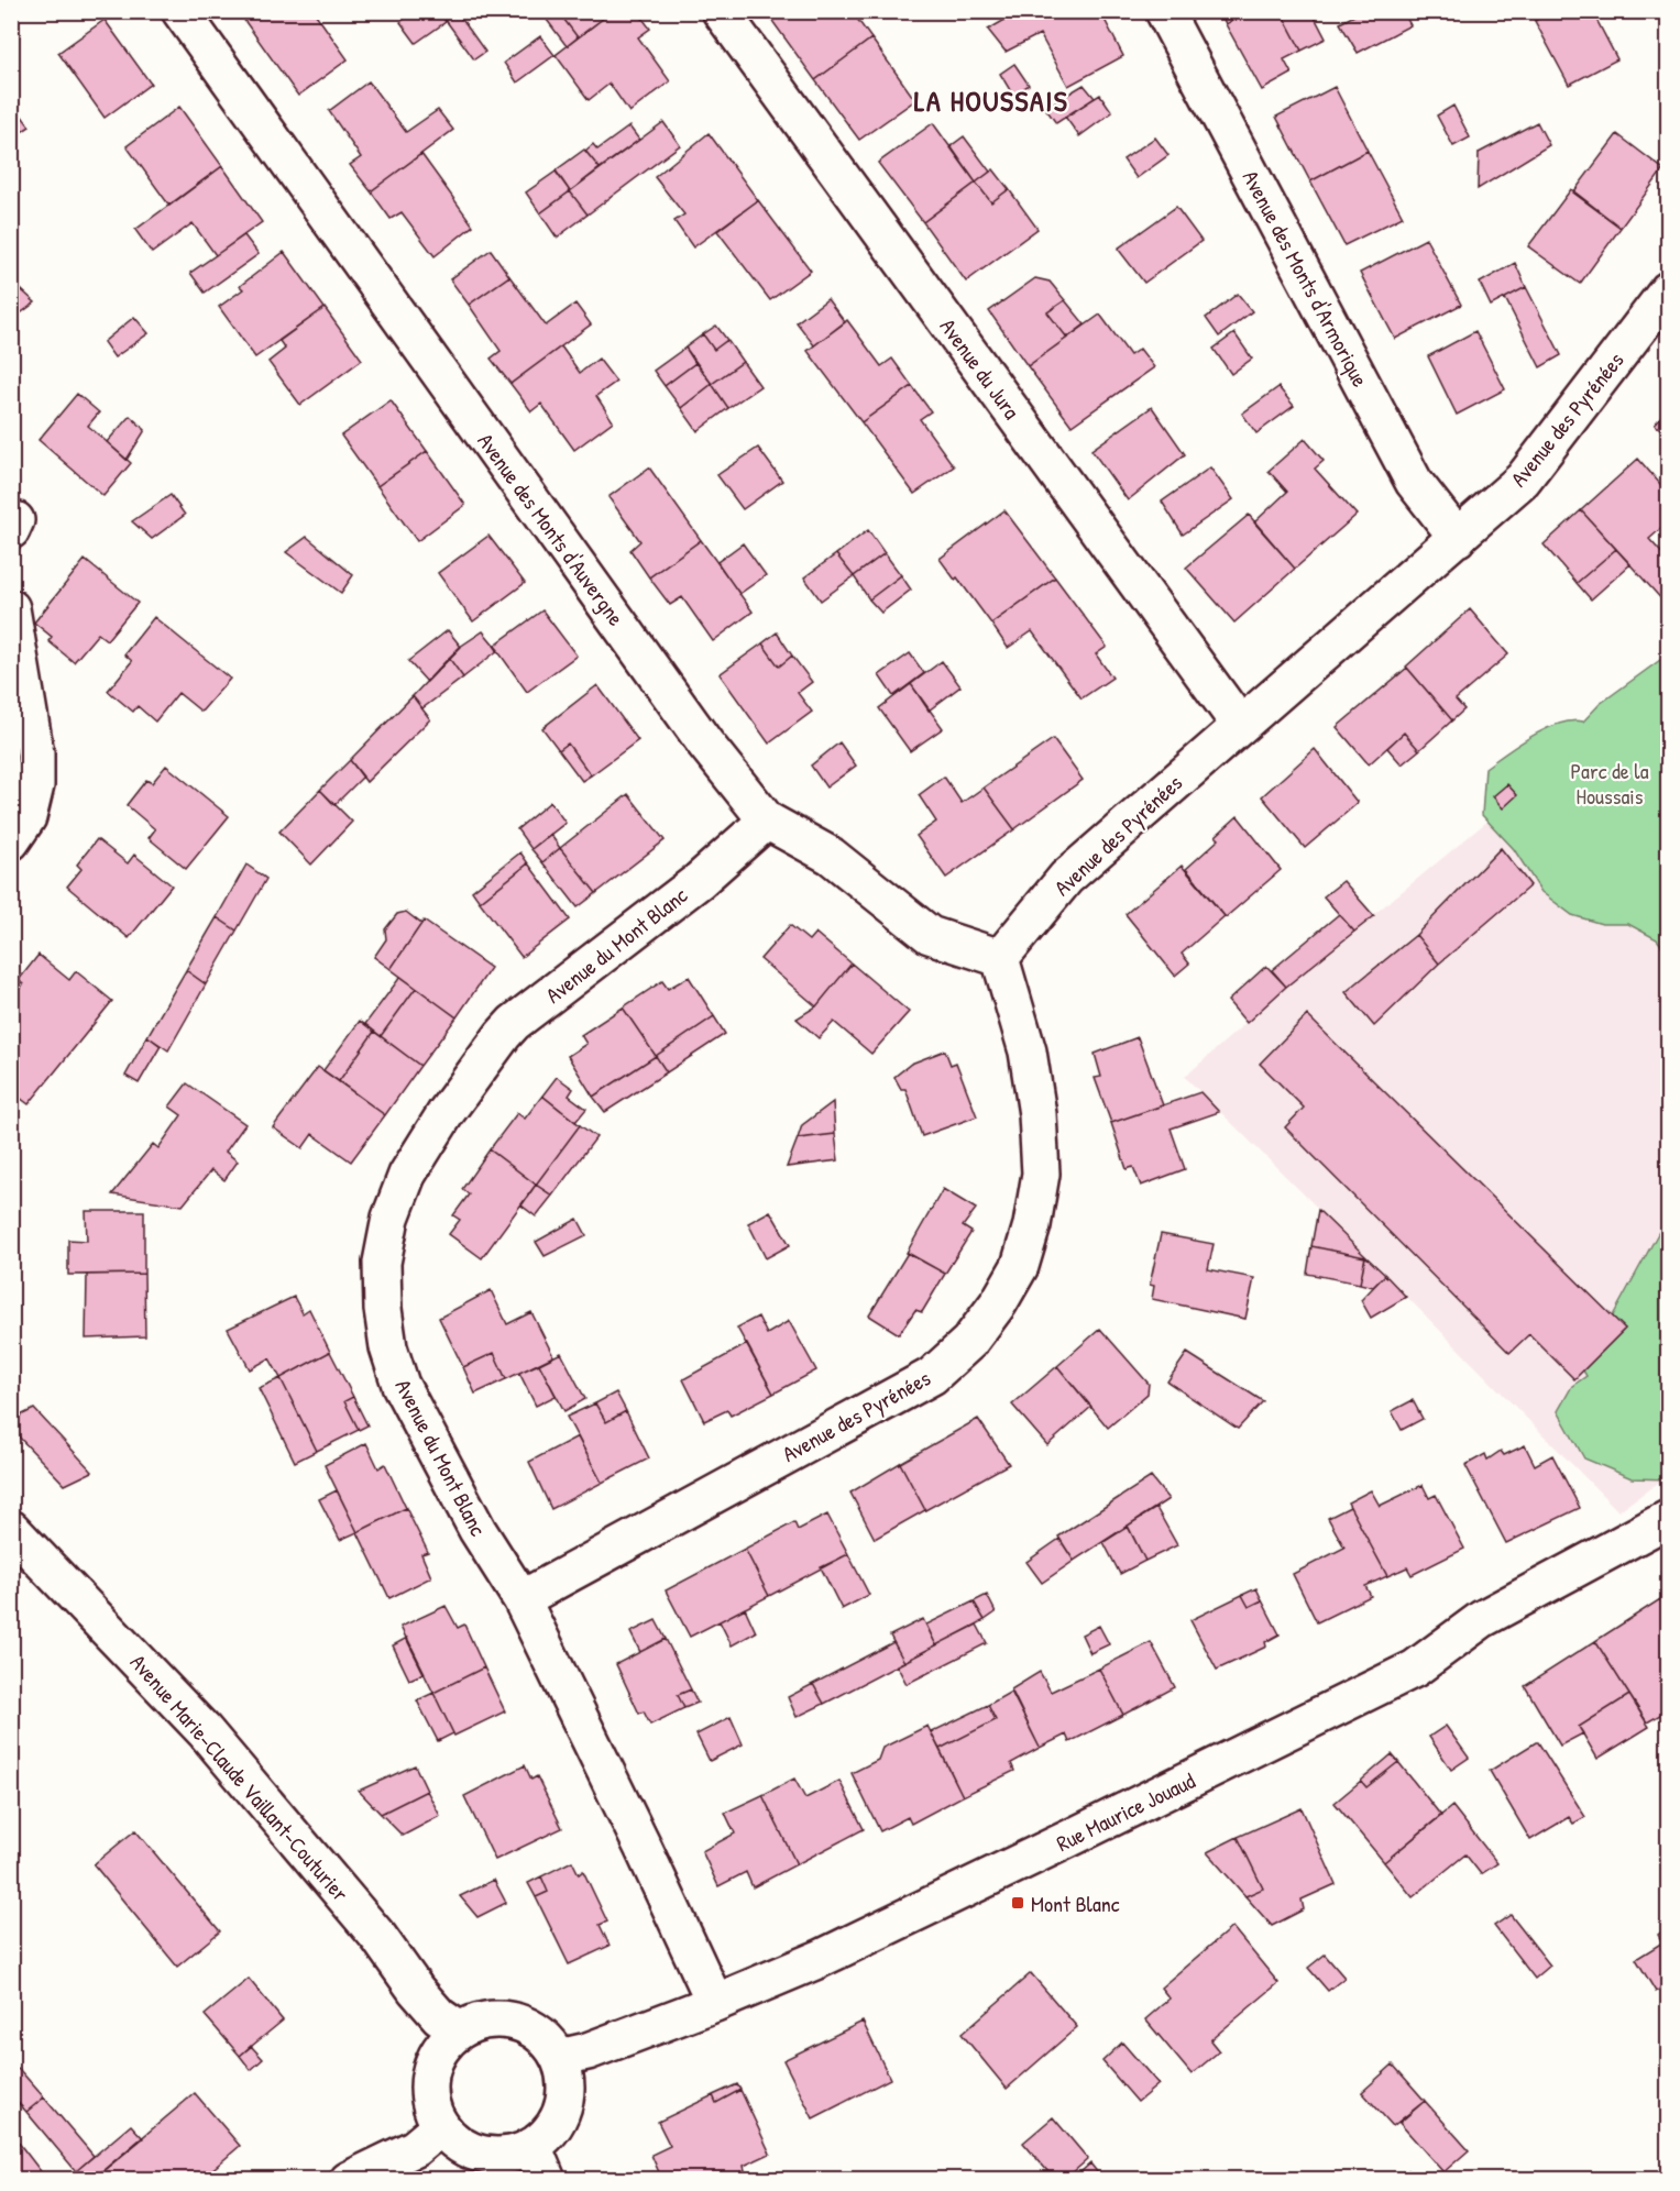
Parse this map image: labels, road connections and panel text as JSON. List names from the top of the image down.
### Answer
{
  "streets": {
    "street": [
      "Avenue des Monts d'Armorique",
      "Avenue du Jura",
      "Avenue des Pyrénées",
      "Avenue des Monts d'Auvergne",
      "Avenue du Mont Blanc",
      "Avenue Marie-Claude Vaillant-Couturier",
      "Rue Maurice Jouaud"
    ]
  },
  "crossings": [
    ["Avenue des Monts d'Armorique", "Avenue des Pyrénées"],
    ["Avenue du Jura", "Avenue des Pyrénées"],
    ["Avenue des Pyrénées", "Avenue des Monts d'Auvergne"],
    ["Avenue des Pyrénées", "Avenue du Mont Blanc"],
    ["Avenue des Monts d'Auvergne", "Avenue du Mont Blanc"],
    ["Avenue du Mont Blanc", "Rue Maurice Jouaud"],
    ["Avenue Marie-Claude Vaillant-Couturier", "Rue Maurice Jouaud"]
  ],
  "districts": ["LA HOUSSAIS"],
  "parks": ["Parc de la Houssais"],
  "places": {
    "transit": ["Mont Blanc"]
  }
}
